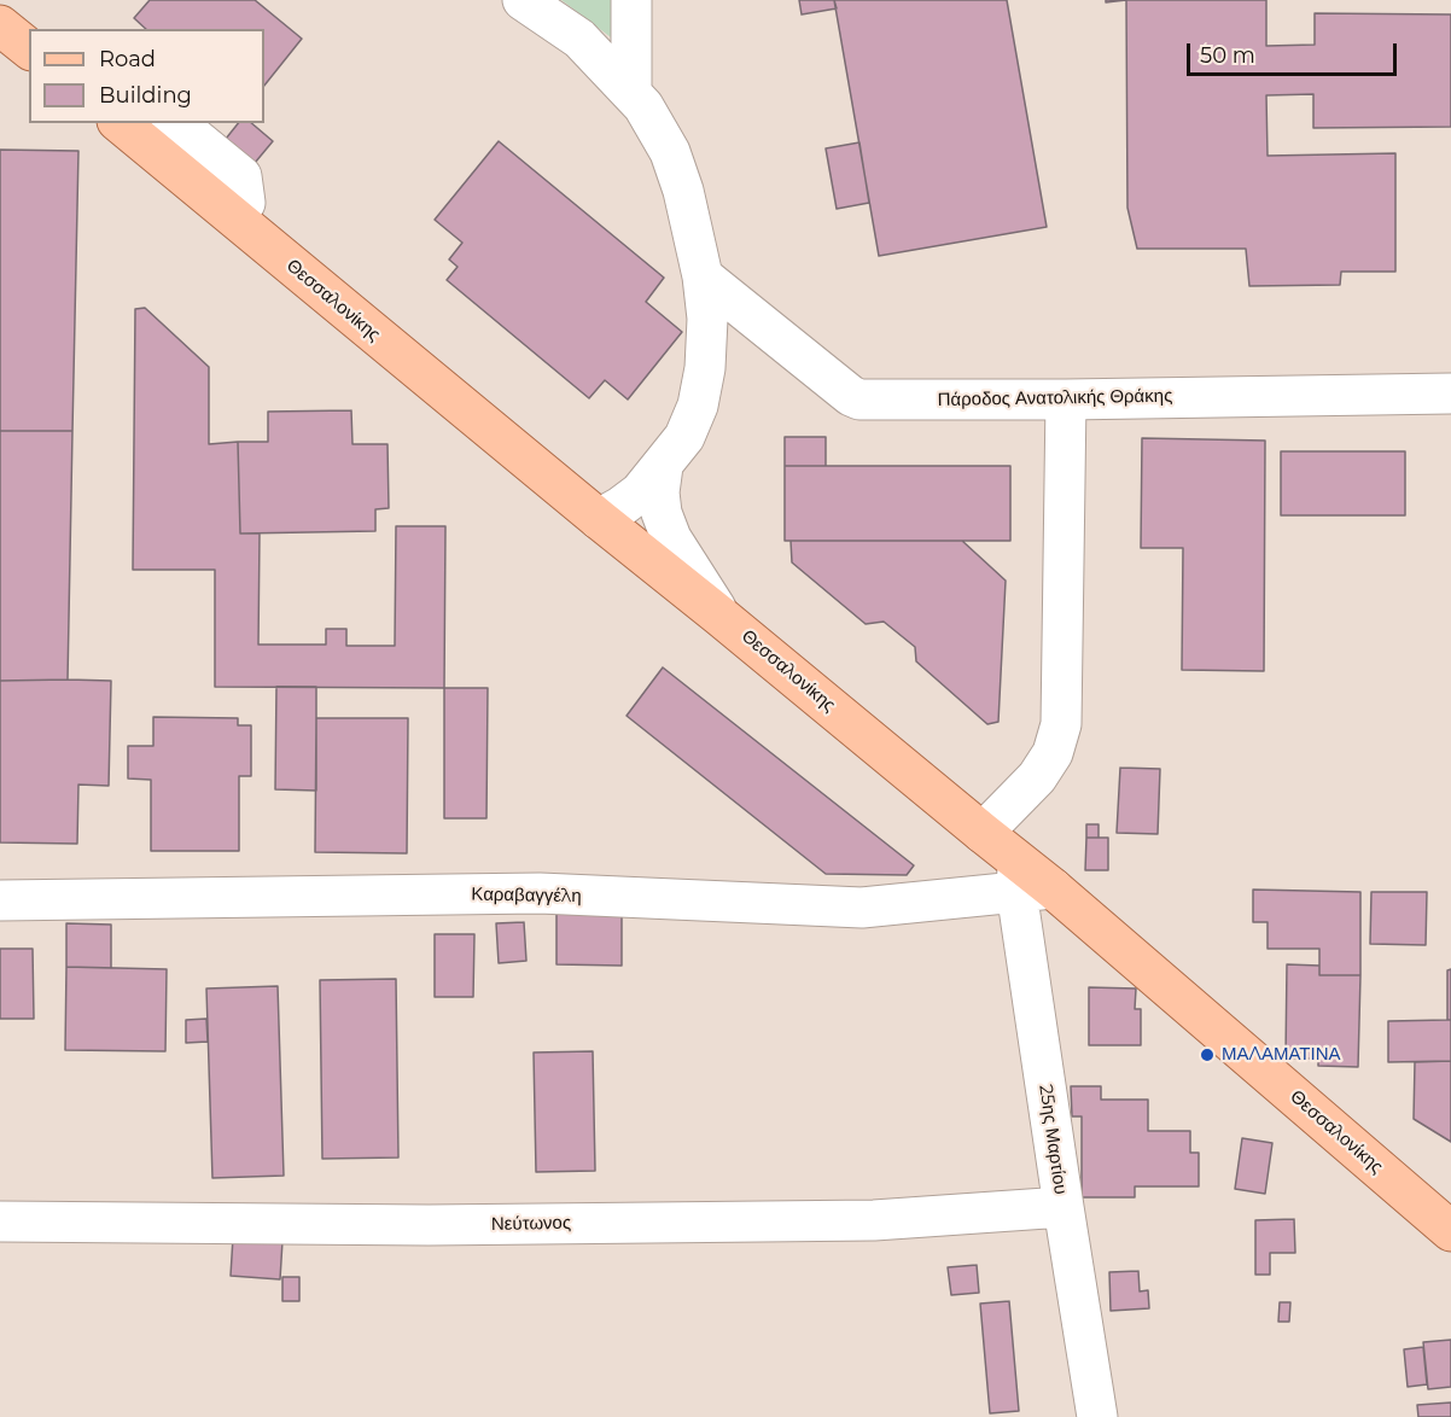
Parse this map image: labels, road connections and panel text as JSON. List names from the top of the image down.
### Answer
{
  "streets": {
    "main road": ["Θεσσαλονίκης"],
    "street": [
      "Πάροδος Ανατολικής Θράκης",
      "Καραβαγγέλη",
      "25ης Μαρτίου",
      "Νεύτωνος"
    ]
  },
  "crossings": [
    ["Θεσσαλονίκης", "Καραβαγγέλη"],
    ["Θεσσαλονίκης", "25ης Μαρτίου"],
    ["Καραβαγγέλη", "25ης Μαρτίου"],
    ["25ης Μαρτίου", "Νεύτωνος"]
  ],
  "places": ["ΜΑΛΑΜΑΤΙΝΑ"],
  "legend": ["Road", "Building"],
  "scale_bar": "50 m"
}
